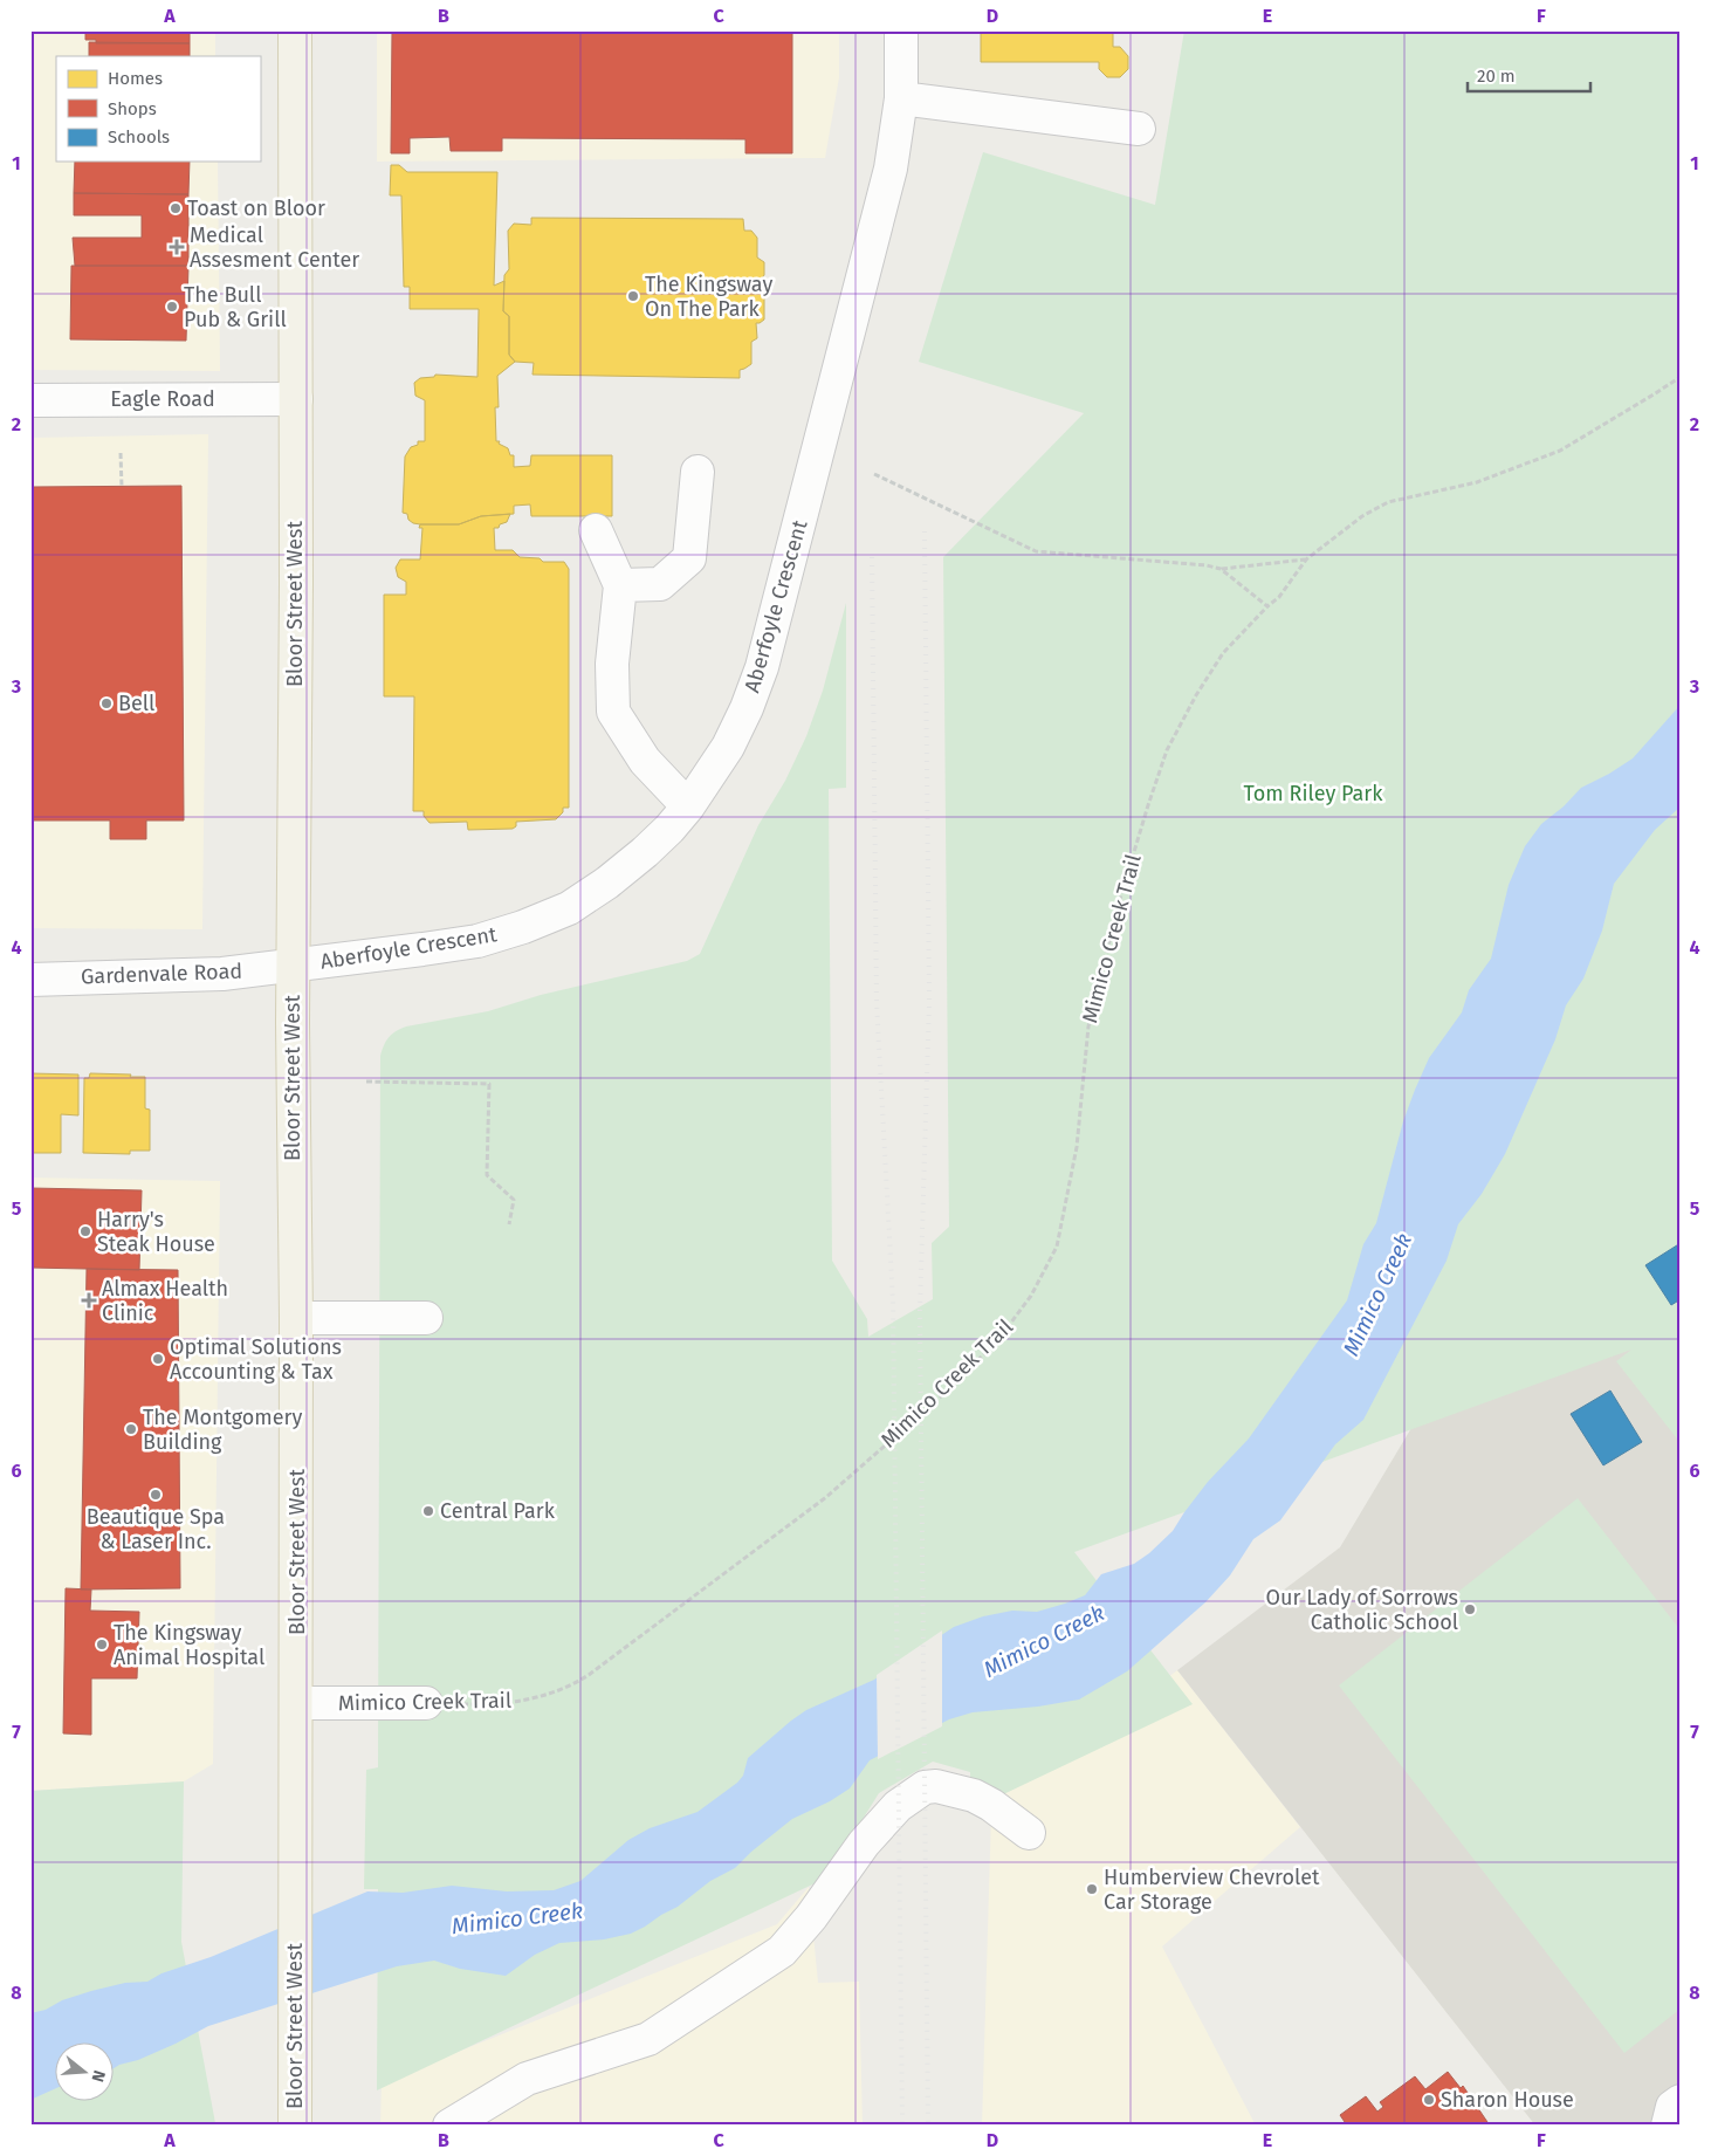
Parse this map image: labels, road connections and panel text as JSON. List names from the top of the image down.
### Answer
{
  "streets": {
    "main road": ["Bloor Street West"],
    "street": [
      "Eagle Road",
      "Aberfoyle Crescent",
      "Mimico Creek Trail",
      "Gardenvale Road"
    ]
  },
  "crossings": [
    ["Eagle Road", "Bloor Street West"],
    ["Bloor Street West", "Aberfoyle Crescent"],
    ["Bloor Street West", "Mimico Creek Trail"],
    ["Bloor Street West", "Gardenvale Road"],
    ["Aberfoyle Crescent", "Gardenvale Road"]
  ],
  "water": ["Mimico Creek"],
  "parks": ["Tom Riley Park"],
  "places": {
    "other": [
      "Toast on Bloor",
      "The Kingsway On The Park",
      "The Bull Pub & Grill",
      "Bell",
      "Harry's Steak House",
      "Optimal Solutions Accounting & Tax",
      "The Montgomery Building",
      "Beautique Spa & Laser Inc.",
      "Central Park",
      "Our Lady of Sorrows Catholic School",
      "The Kingsway Animal Hospital",
      "Humberview Chevrolet Car Storage",
      "Sharon House"
    ],
    "health": ["Medical Assesment Center", "Almax Health Clinic"]
  },
  "legend": ["Homes", "Shops", "Schools"],
  "scale_bar": "20 m",
  "north": "right",
  "grid": {
    "columns": [
      "A",
      "B",
      "C",
      "D",
      "E",
      "F"
    ],
    "rows": [
      "1",
      "2",
      "3",
      "4",
      "5",
      "6",
      "7",
      "8"
    ]
  }
}
